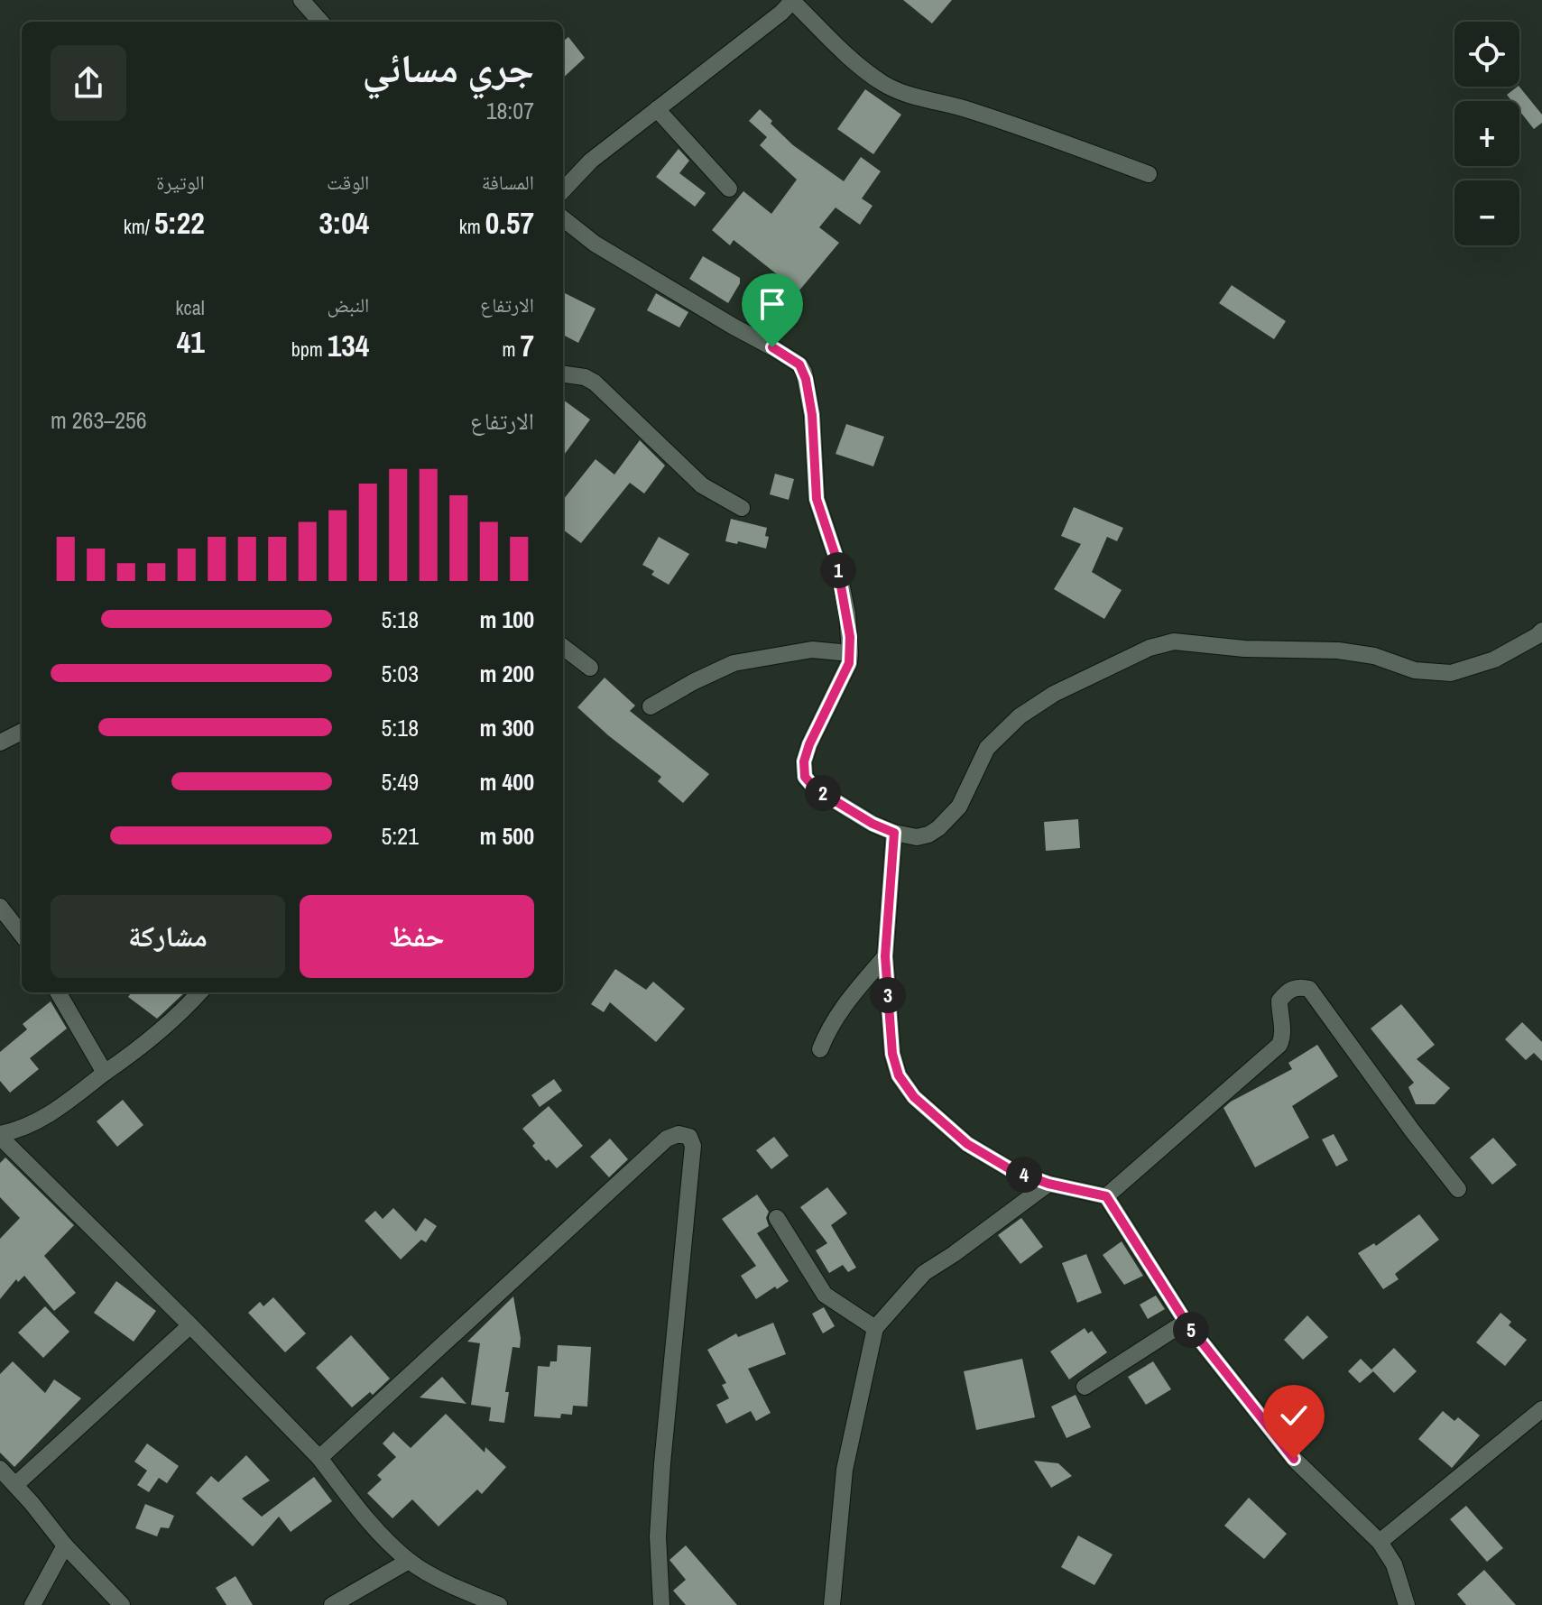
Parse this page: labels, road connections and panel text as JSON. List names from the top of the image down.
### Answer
{
  "page": {
    "map_buttons": ["+", "−"],
    "heading": ["جري مسائي", "18:07"],
    "stats": [
      ["المسافة", "0.57 km"],
      ["الوقت", "3:04"],
      ["الوتيرة", "5:22 /km"],
      ["الارتفاع", "7 m"],
      ["النبض", "134 bpm"],
      ["kcal", "41"]
    ],
    "chart": ["الارتفاع", "256–263 m"],
    "pins": [
      "1",
      "2",
      "3",
      "4",
      "5"
    ],
    "list": [
      {
        "name": "100 m",
        "note": "5:18"
      },
      {
        "name": "200 m",
        "note": "5:03"
      },
      {
        "name": "300 m",
        "note": "5:18"
      },
      {
        "name": "400 m",
        "note": "5:49"
      },
      {
        "name": "500 m",
        "note": "5:21"
      }
    ],
    "buttons": ["حفظ", "مشاركة"]
  }
}
